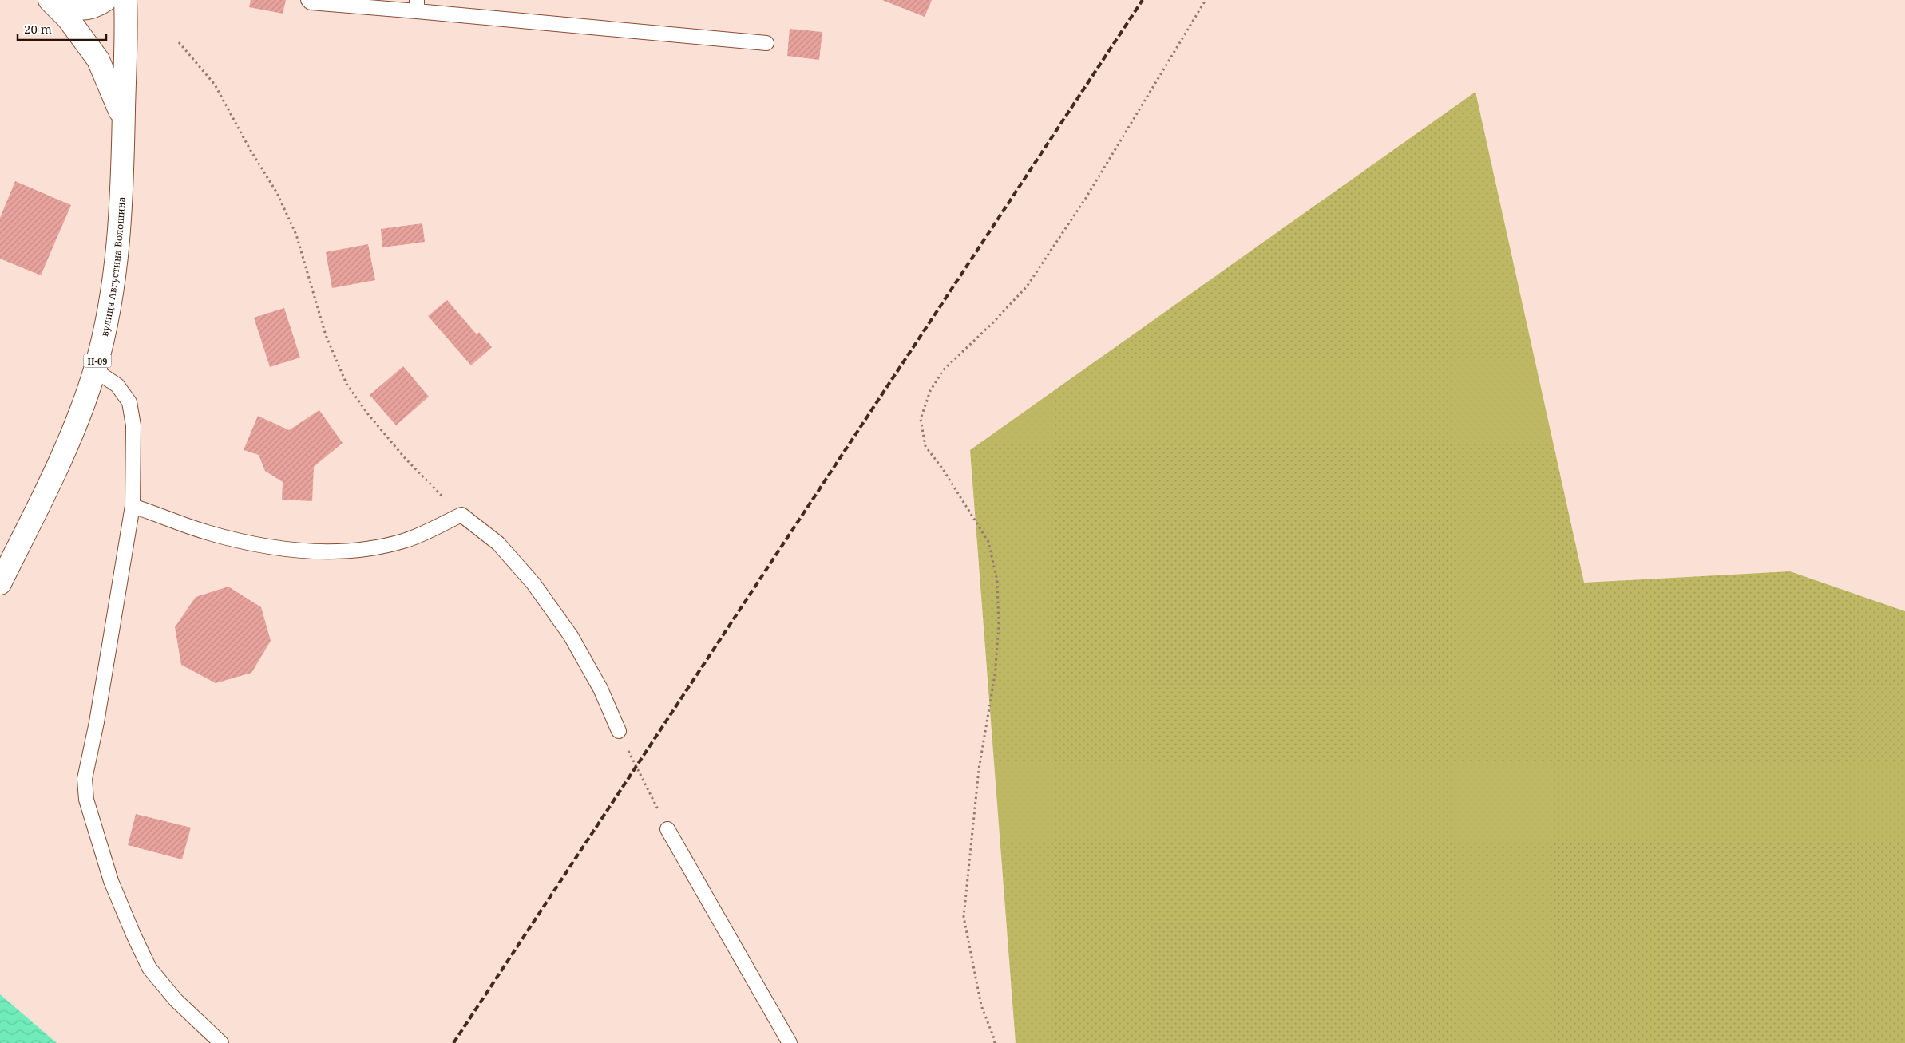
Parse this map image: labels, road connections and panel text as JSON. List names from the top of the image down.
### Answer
{
  "streets": {
    "main road": ["вулиця Августина Волошина", "Н-09"]
  },
  "crossings": [
    ["вулиця Августина Волошина", "Н-09"]
  ],
  "scale_bar": "20 m"
}
